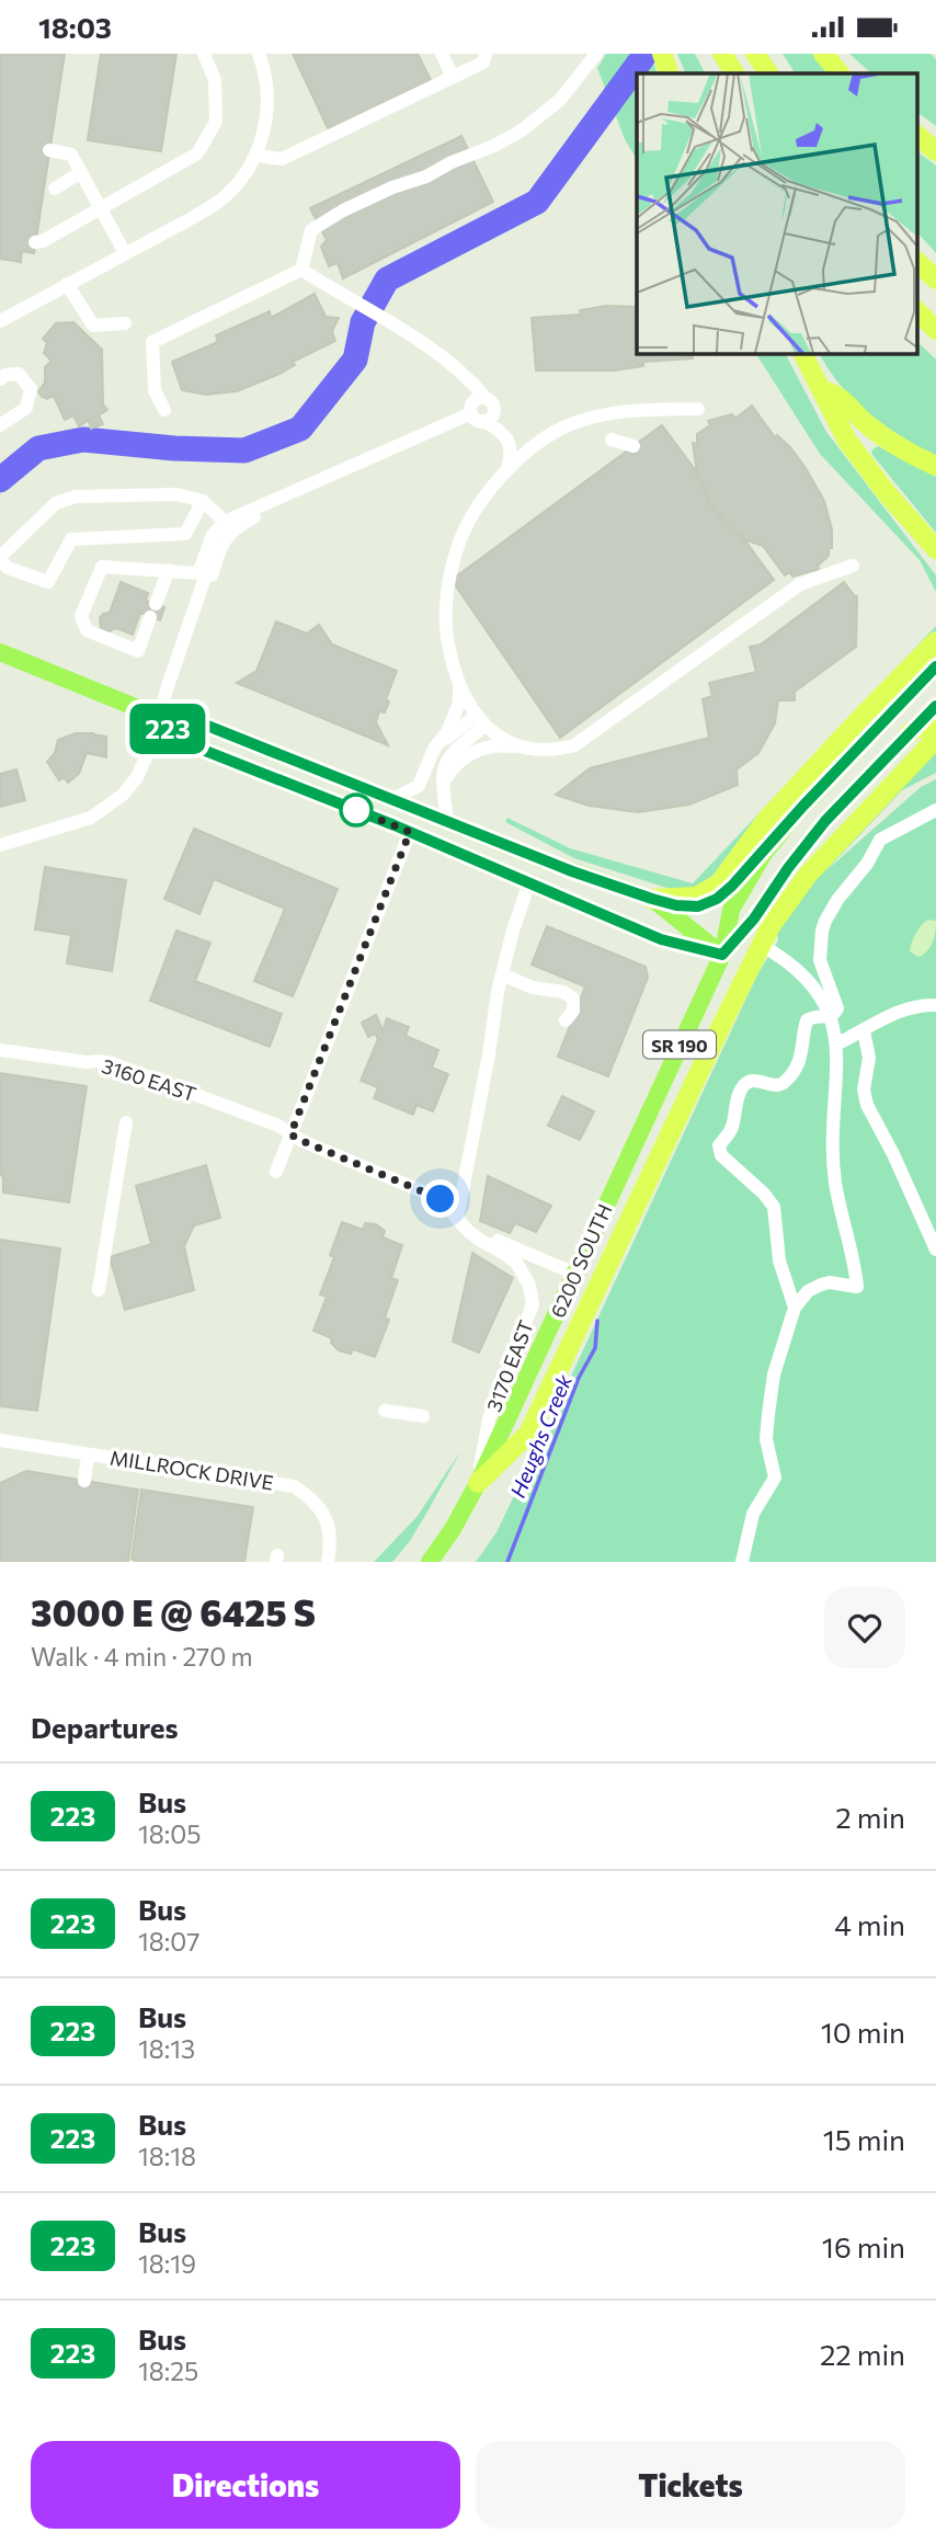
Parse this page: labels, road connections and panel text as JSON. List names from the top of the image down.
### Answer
{
  "streets": {
    "main road": ["SR 190", "6200 SOUTH"],
    "street": ["3160 EAST", "3170 EAST", "MILLROCK DRIVE"]
  },
  "crossings": [
    ["3160 EAST", "3170 EAST"],
    ["6200 SOUTH", "3170 EAST"]
  ],
  "water": ["Heughs Creek"],
  "lines": ["bus line 223"],
  "page": {
    "status": "18:03",
    "on_map": "223",
    "heading": [
      ["3000 E @ 6425 S", "Walk · 4 min · 270 m"],
      "Departures"
    ],
    "list": [
      {
        "mark": "223",
        "name": "Bus",
        "note": "18:05",
        "value": "2 min"
      },
      {
        "mark": "223",
        "name": "Bus",
        "note": "18:07",
        "value": "4 min"
      },
      {
        "mark": "223",
        "name": "Bus",
        "note": "18:13",
        "value": "10 min"
      },
      {
        "mark": "223",
        "name": "Bus",
        "note": "18:18",
        "value": "15 min"
      },
      {
        "mark": "223",
        "name": "Bus",
        "note": "18:19",
        "value": "16 min"
      },
      {
        "mark": "223",
        "name": "Bus",
        "note": "18:25",
        "value": "22 min"
      }
    ],
    "buttons": ["Directions", "Tickets"]
  }
}
